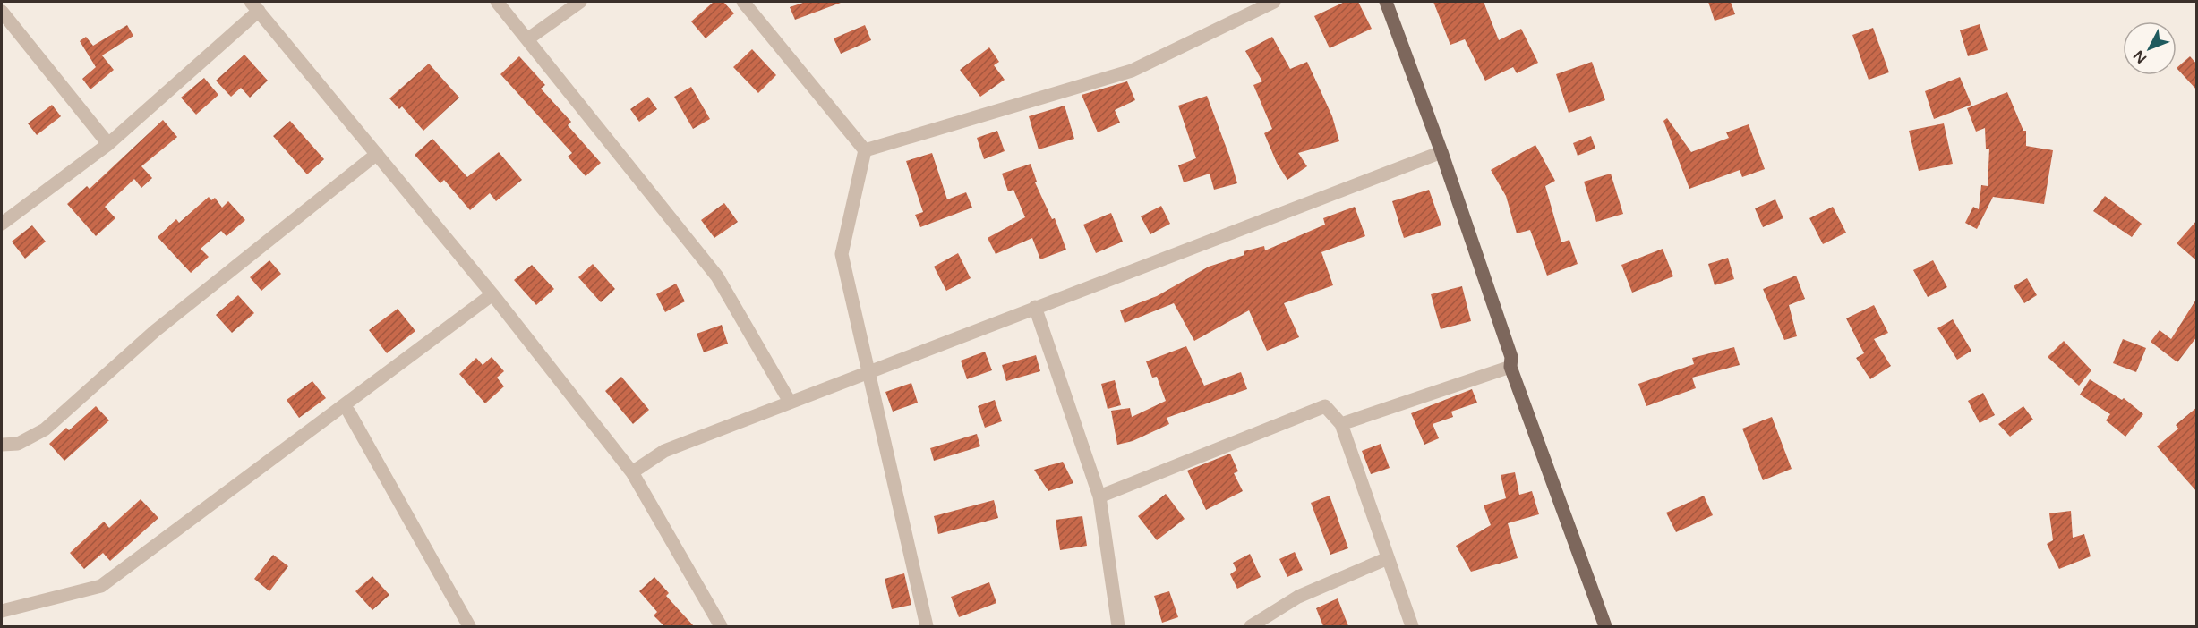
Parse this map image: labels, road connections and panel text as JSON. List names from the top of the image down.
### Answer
{
  "north": "bottom left"
}
